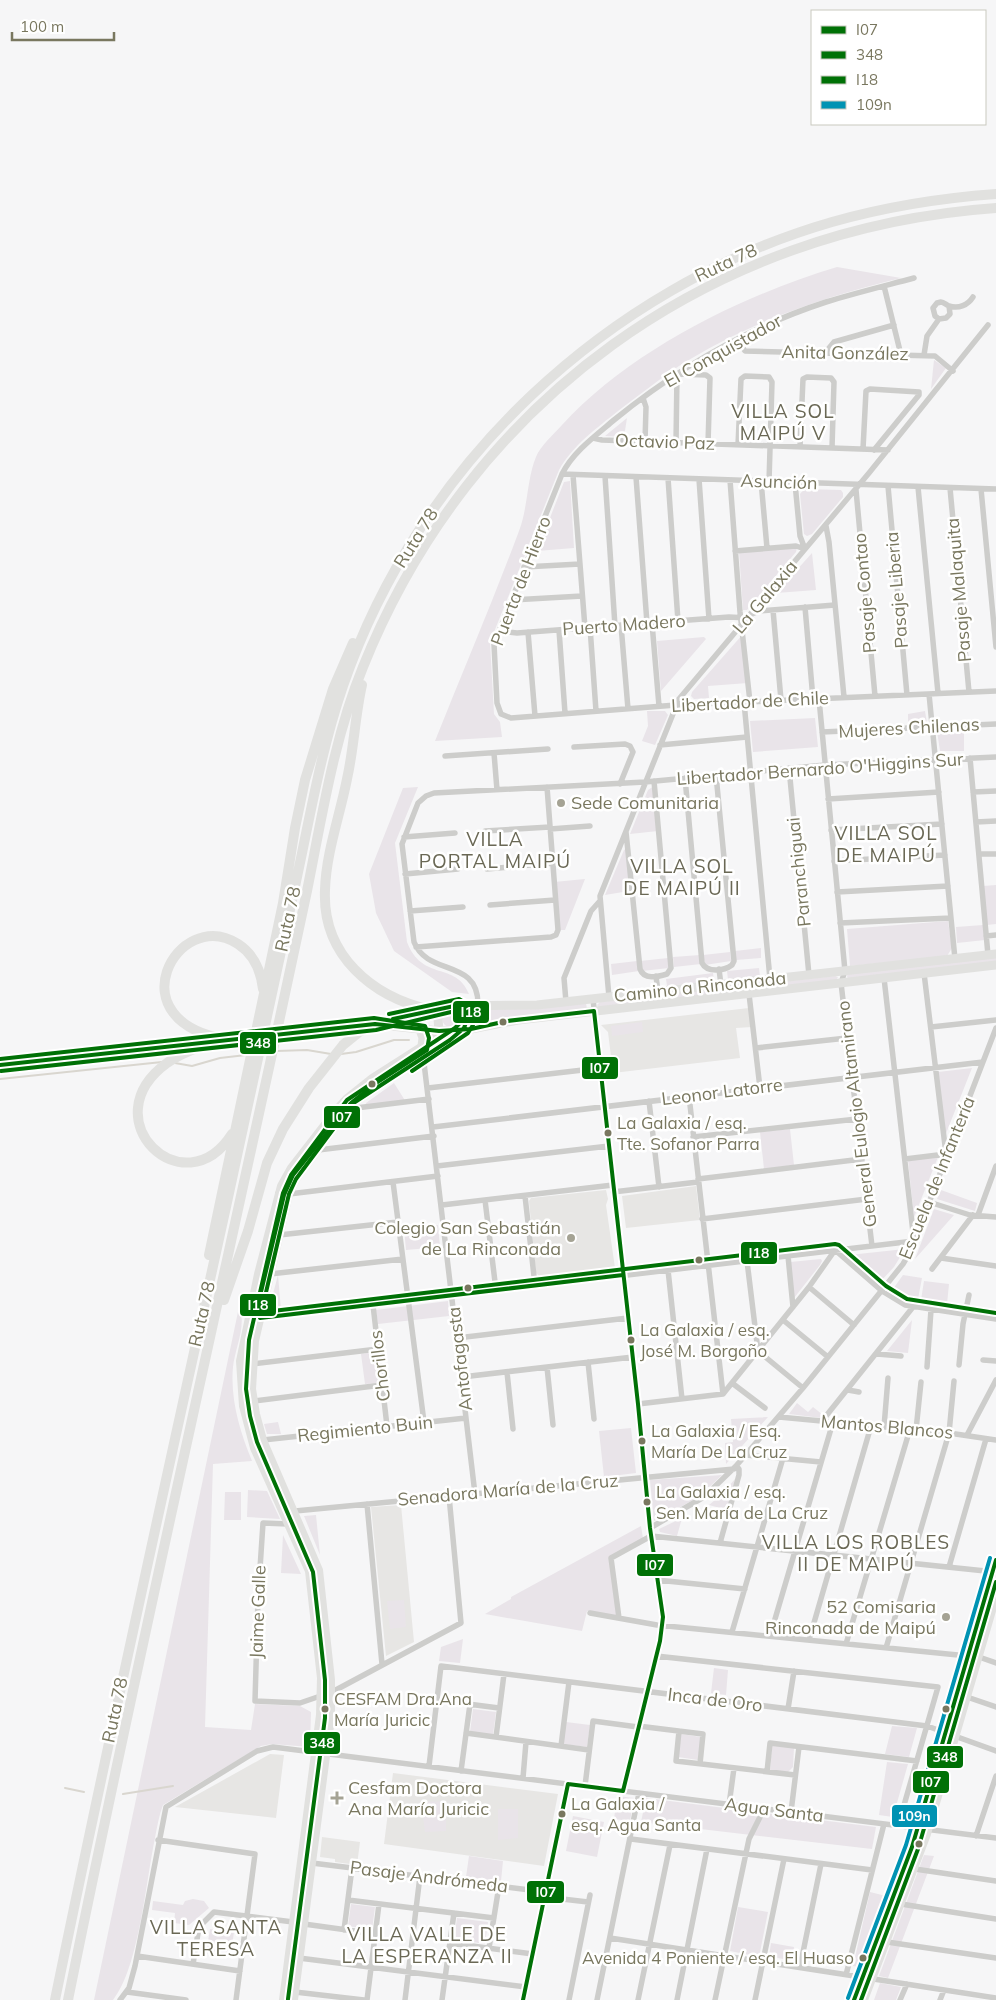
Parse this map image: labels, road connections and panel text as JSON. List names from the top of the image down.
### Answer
{
  "streets": {
    "highway": ["Ruta 78"],
    "main road": ["Camino a Rinconada"],
    "street": [
      "El Conquistador",
      "Anita González",
      "Octavio Paz",
      "Asunción",
      "Puerta de Hierro",
      "Pasaje Liberia",
      "Pasaje Malaquita",
      "Pasaje Contao",
      "La Galaxia",
      "Puerto Madero",
      "Libertador de Chile",
      "Mujeres Chilenas",
      "Libertador Bernardo O'Higgins Sur",
      "Paranchiguai",
      "Leonor Latorre",
      "General Eulogio Altamirano",
      "Escuela de Infantería",
      "Antofagasta",
      "Chorillos",
      "Mantos Blancos",
      "Regimiento Buin",
      "Senadora María de la Cruz",
      "Jaime Galle",
      "Inca de Oro",
      "Agua Santa",
      "Pasaje Andrómeda"
    ]
  },
  "crossings": [
    ["El Conquistador", "Anita González"],
    ["El Conquistador", "Octavio Paz"],
    ["El Conquistador", "Asunción"],
    ["El Conquistador", "Puerta de Hierro"],
    ["Anita González", "La Galaxia"],
    ["Octavio Paz", "La Galaxia"],
    ["Asunción", "Puerta de Hierro"],
    ["Asunción", "Pasaje Liberia"],
    ["Asunción", "Pasaje Malaquita"],
    ["Asunción", "Pasaje Contao"],
    ["Asunción", "La Galaxia"],
    ["Puerta de Hierro", "Puerto Madero"],
    ["Puerta de Hierro", "Libertador de Chile"],
    ["Pasaje Liberia", "Libertador de Chile"],
    ["Pasaje Malaquita", "Libertador de Chile"],
    ["Pasaje Contao", "La Galaxia"],
    ["Pasaje Contao", "Libertador de Chile"],
    ["La Galaxia", "Puerto Madero"],
    ["La Galaxia", "Libertador de Chile"],
    ["La Galaxia", "Libertador Bernardo O'Higgins Sur"],
    ["La Galaxia", "Camino a Rinconada"],
    ["Libertador Bernardo O'Higgins Sur", "Paranchiguai"],
    ["Paranchiguai", "Camino a Rinconada"],
    ["Camino a Rinconada", "General Eulogio Altamirano"],
    ["Leonor Latorre", "General Eulogio Altamirano"],
    ["Leonor Latorre", "Escuela de Infantería"],
    ["Leonor Latorre", "Antofagasta"],
    ["Escuela de Infantería", "Mantos Blancos"],
    ["Escuela de Infantería", "Senadora María de la Cruz"],
    ["Antofagasta", "Regimiento Buin"],
    ["Antofagasta", "Senadora María de la Cruz"],
    ["Chorillos", "Regimiento Buin"],
    ["Inca de Oro", "Agua Santa"]
  ],
  "districts": [
    "VILLA SOL MAIPÚ V",
    "VILLA SOL DE MAIPÚ",
    "VILLA PORTAL MAIPÚ",
    "VILLA SOL DE MAIPÚ II",
    "VILLA LOS ROBLES II DE MAIPÚ",
    "VILLA SANTA TERESA",
    "VILLA VALLE DE LA ESPERANZA II"
  ],
  "places": {
    "other": [
      "Sede Comunitaria",
      "La Galaxia / esq. Tte. Sofanor Parra",
      "Colegio San Sebastián de La Rinconada",
      "La Galaxia / esq. José M. Borgoño",
      "La Galaxia / Esq. María De La Cruz",
      "La Galaxia / esq. Sen. María de La Cruz",
      "52 Comisaria Rinconada de Maipú",
      "CESFAM Dra.Ana María Juricic",
      "La Galaxia / esq. Agua Santa",
      "Avenida 4 Poniente / esq. El Huaso"
    ],
    "health": ["Cesfam Doctora Ana María Juricic"]
  },
  "lines": [
    "transit line I18",
    "transit line I07",
    "transit line 348",
    "transit line 109n"
  ],
  "legend": [
    "I07",
    "348",
    "I18",
    "109n"
  ],
  "scale_bar": "100 m"
}
